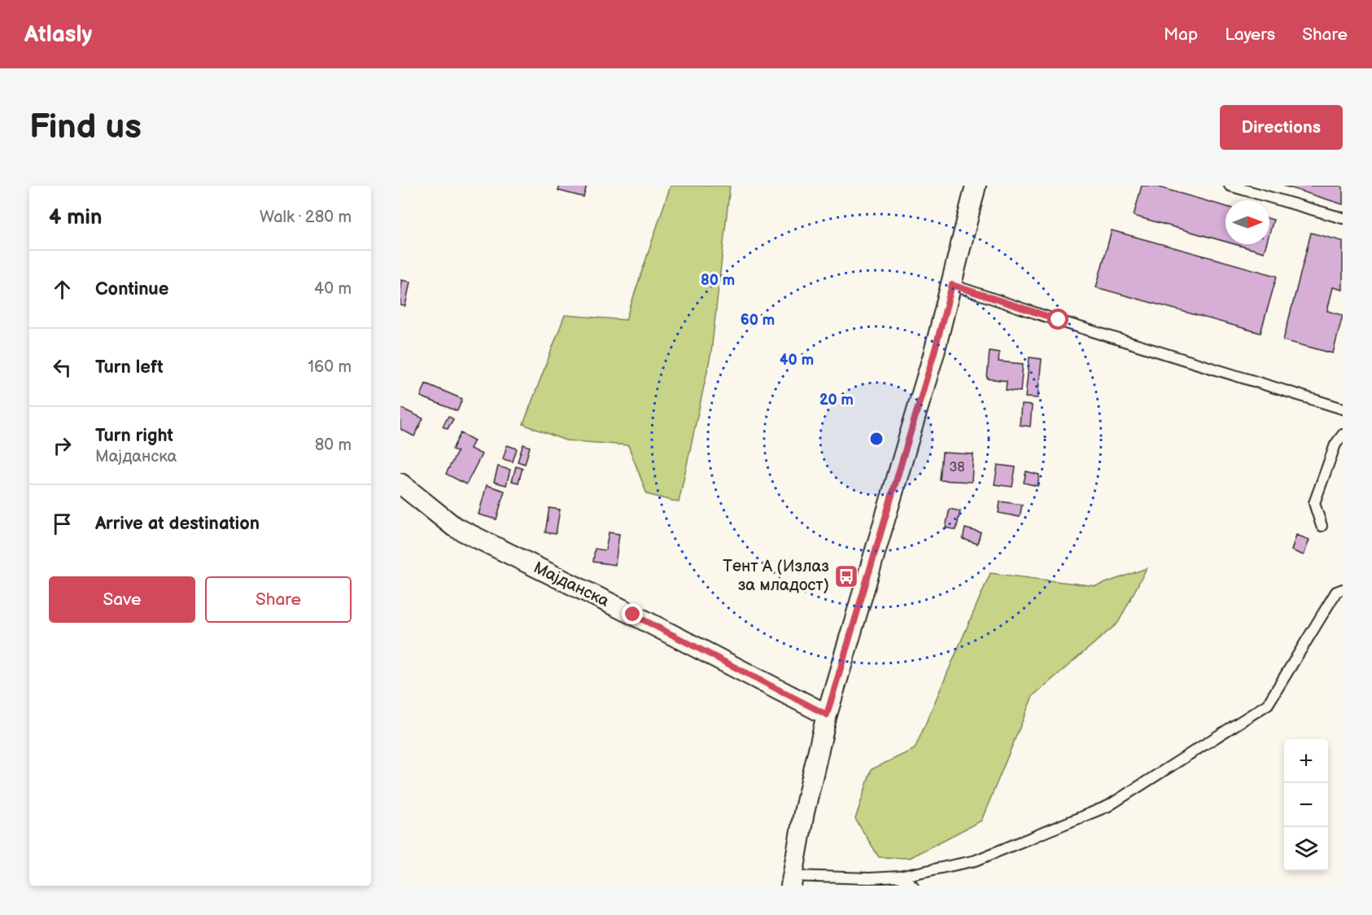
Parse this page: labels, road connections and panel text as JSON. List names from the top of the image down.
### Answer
{
  "streets": {
    "street": ["Мајданска"]
  },
  "places": {
    "bus stop": ["Тент А (Излаз за младост)"]
  },
  "house_numbers": ["38"],
  "north": "right",
  "page": {
    "header": "Atlasly",
    "nav": ["Map", "Layers", "Share"],
    "buttons": [
      "Directions",
      ["Save", "Share"]
    ],
    "title": "Find us",
    "heading": ["4 min", "Walk · 280 m"],
    "list": [
      ["Continue", "40 m"],
      ["Turn left", "160 m"],
      ["Turn right", "Мајданска", "80 m"],
      "Arrive at destination"
    ],
    "map_buttons": ["+", "−"]
  },
  "rings": [
    "80 m",
    "60 m",
    "40 m",
    "20 m"
  ]
}
